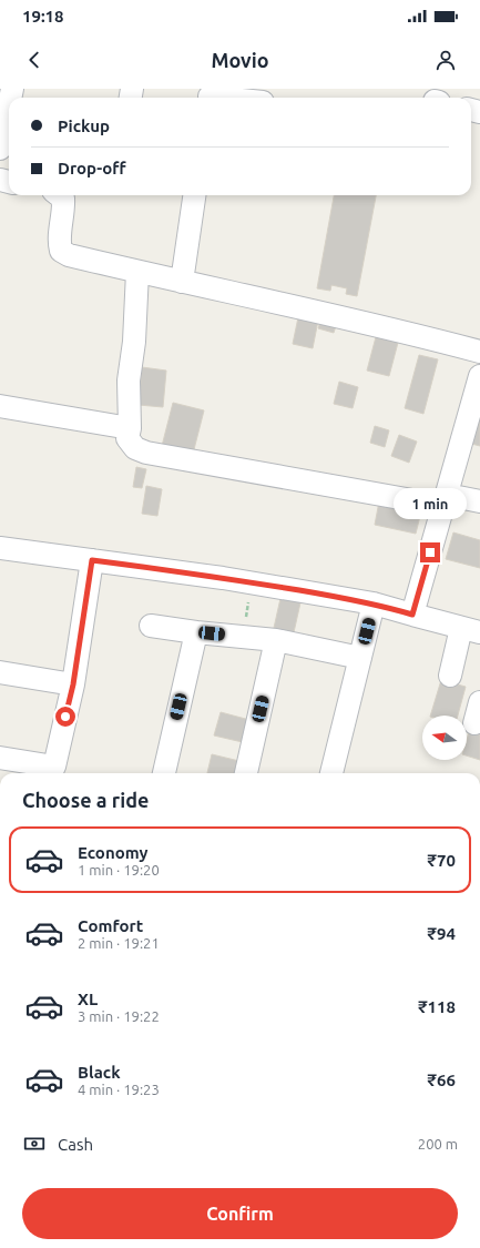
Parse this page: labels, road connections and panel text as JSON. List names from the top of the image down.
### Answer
{
  "north": "left",
  "page": {
    "status": "19:18",
    "header": "Movio",
    "banner": ["Pickup", "Drop-off"],
    "bubble": "1 min",
    "heading": "Choose a ride",
    "list": [
      {
        "name": "Economy",
        "note": "1 min · 19:20",
        "value": "₹70"
      },
      {
        "name": "Comfort",
        "note": "2 min · 19:21",
        "value": "₹94"
      },
      {
        "name": "XL",
        "note": "3 min · 19:22",
        "value": "₹118"
      },
      {
        "name": "Black",
        "note": "4 min · 19:23",
        "value": "₹66"
      }
    ],
    "pay": ["Cash", "200 m"],
    "buttons": "Confirm"
  }
}
